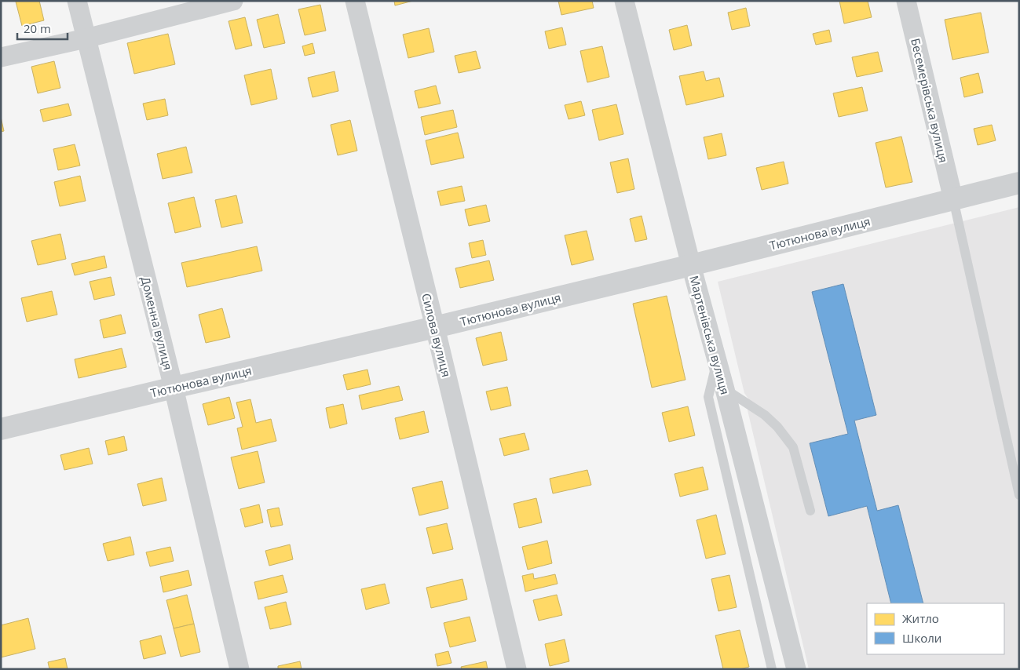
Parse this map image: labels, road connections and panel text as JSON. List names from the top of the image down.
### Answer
{
  "streets": {
    "street": [
      "Бесемерівська вулиця",
      "Тютюнова вулиця",
      "Доменна вулиця",
      "Силова вулиця",
      "Мартенівська вулиця"
    ]
  },
  "crossings": [
    ["Бесемерівська вулиця", "Тютюнова вулиця"],
    ["Тютюнова вулиця", "Доменна вулиця"],
    ["Тютюнова вулиця", "Силова вулиця"],
    ["Тютюнова вулиця", "Мартенівська вулиця"]
  ],
  "legend": ["Житло", "Школи"],
  "scale_bar": "20 m"
}
